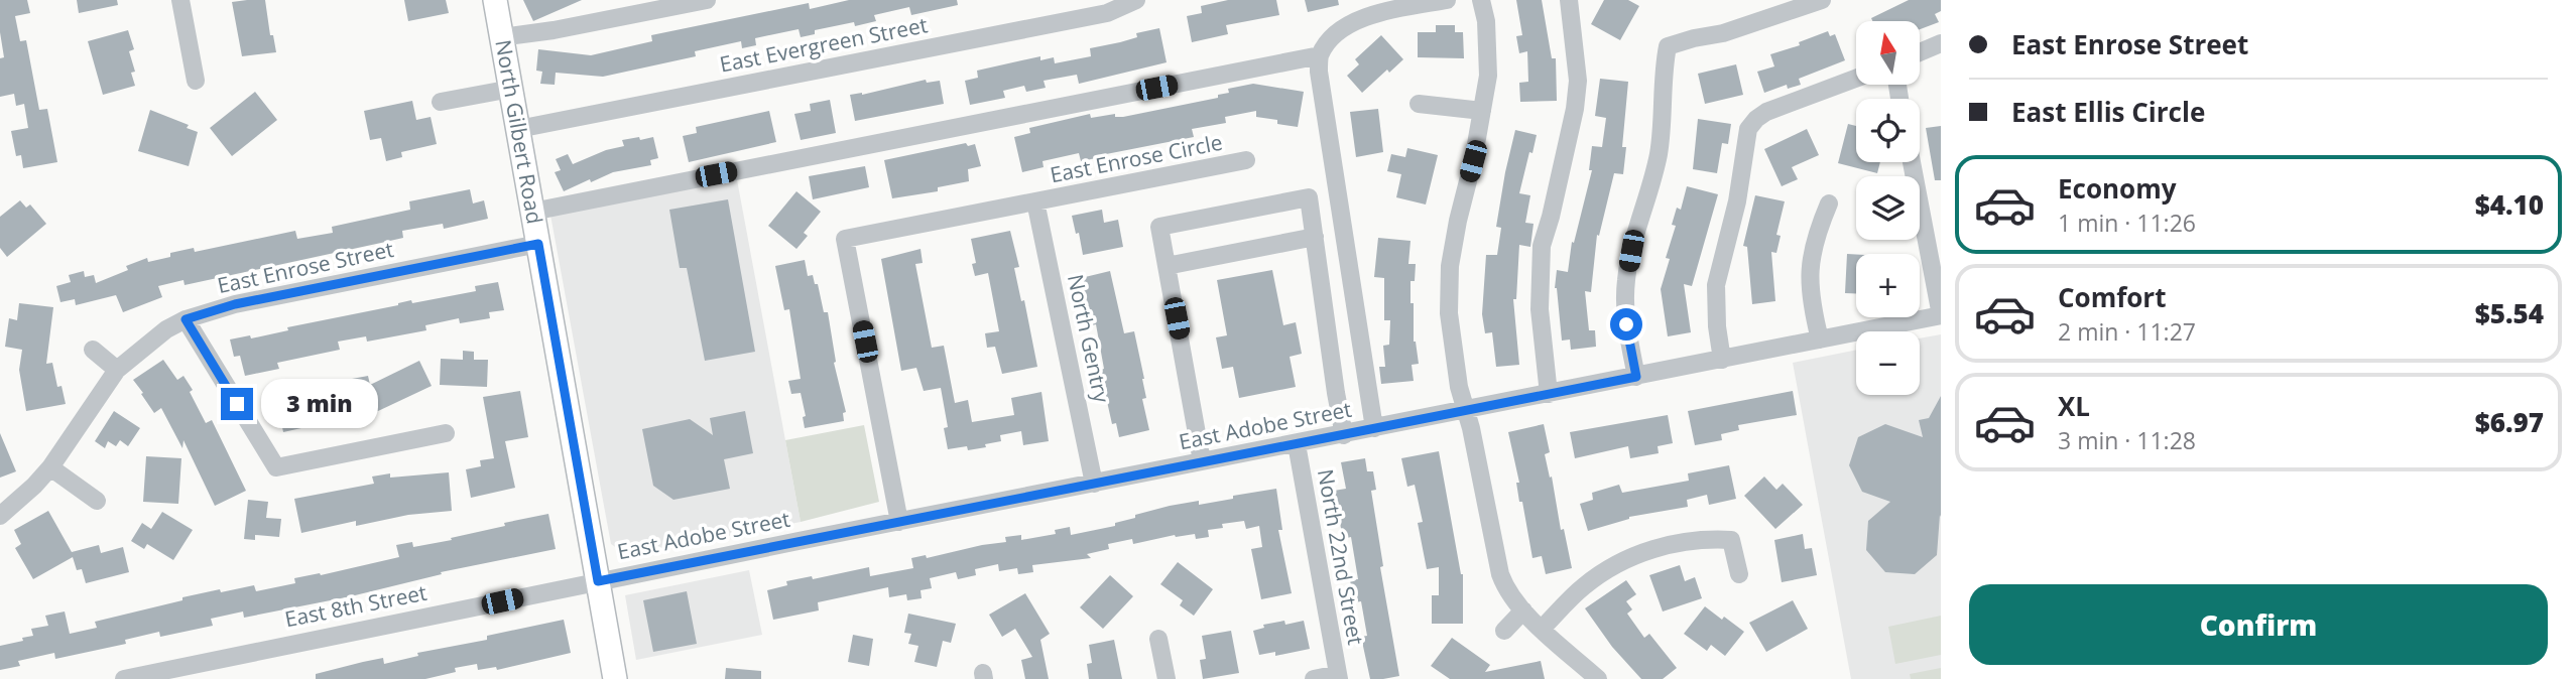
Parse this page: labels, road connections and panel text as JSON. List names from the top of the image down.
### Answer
{
  "streets": {
    "main road": ["North Gilbert Road"],
    "street": [
      "East Evergreen Street",
      "East Enrose Circle",
      "East Enrose Street",
      "North Gentry",
      "East Adobe Street",
      "North 22nd Street",
      "East 8th Street"
    ]
  },
  "crossings": [
    ["East Evergreen Street", "North Gilbert Road"],
    ["North Gilbert Road", "East Enrose Street"],
    ["North Gilbert Road", "East Adobe Street"],
    ["North Gilbert Road", "East 8th Street"],
    ["East Enrose Circle", "North Gentry"],
    ["North Gentry", "East Adobe Street"],
    ["East Adobe Street", "North 22nd Street"],
    ["East Adobe Street", "East 8th Street"]
  ],
  "north": "top",
  "page": {
    "banner": ["East Enrose Street", "East Ellis Circle"],
    "map_buttons": ["+", "−"],
    "list": [
      {
        "name": "Economy",
        "note": "1 min · 11:26",
        "value": "$4.10"
      },
      {
        "name": "Comfort",
        "note": "2 min · 11:27",
        "value": "$5.54"
      },
      {
        "name": "XL",
        "note": "3 min · 11:28",
        "value": "$6.97"
      }
    ],
    "bubble": "3 min",
    "buttons": "Confirm"
  }
}
